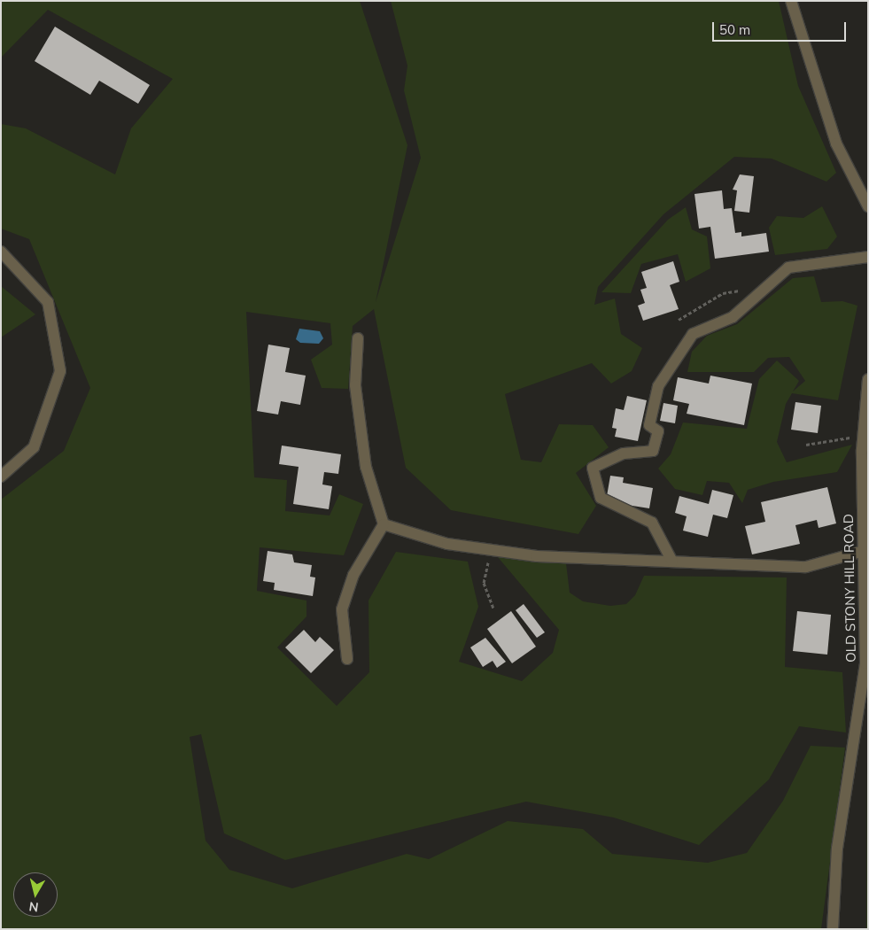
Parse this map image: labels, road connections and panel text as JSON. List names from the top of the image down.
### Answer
{
  "streets": {
    "street": ["OLD STONY HILL ROAD"]
  },
  "scale_bar": "50 m",
  "north": "bottom"
}
